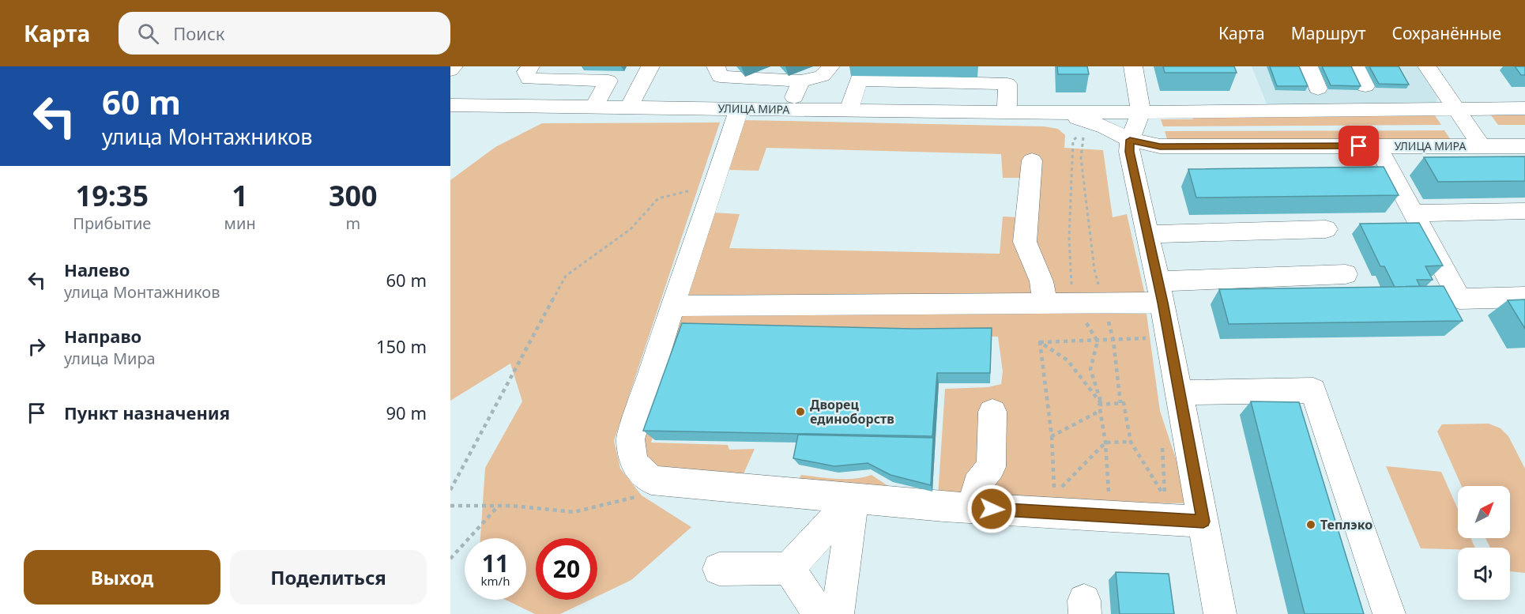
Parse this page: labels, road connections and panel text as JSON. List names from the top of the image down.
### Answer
{
  "streets": {
    "main road": ["УЛИЦА МИРА"]
  },
  "places": ["Дворец единоборств", "Теплэко"],
  "north": "top right",
  "page": {
    "header": "Карта",
    "search": "Поиск",
    "nav": ["Карта", "Маршрут", "Сохранённые"],
    "turn": ["60 m", "улица Монтажников"],
    "eta": [
      "19:35",
      "Прибытие",
      "1",
      "мин",
      "300",
      "m"
    ],
    "list": [
      {
        "name": "Налево",
        "note": "улица Монтажников",
        "value": "60 m"
      },
      {
        "name": "Направо",
        "note": "улица Мира",
        "value": "150 m"
      },
      {
        "name": "Пункт назначения",
        "value": "90 m"
      }
    ],
    "speed": "11 km/h",
    "limit": "20",
    "buttons": ["Выход", "Поделиться"]
  }
}
